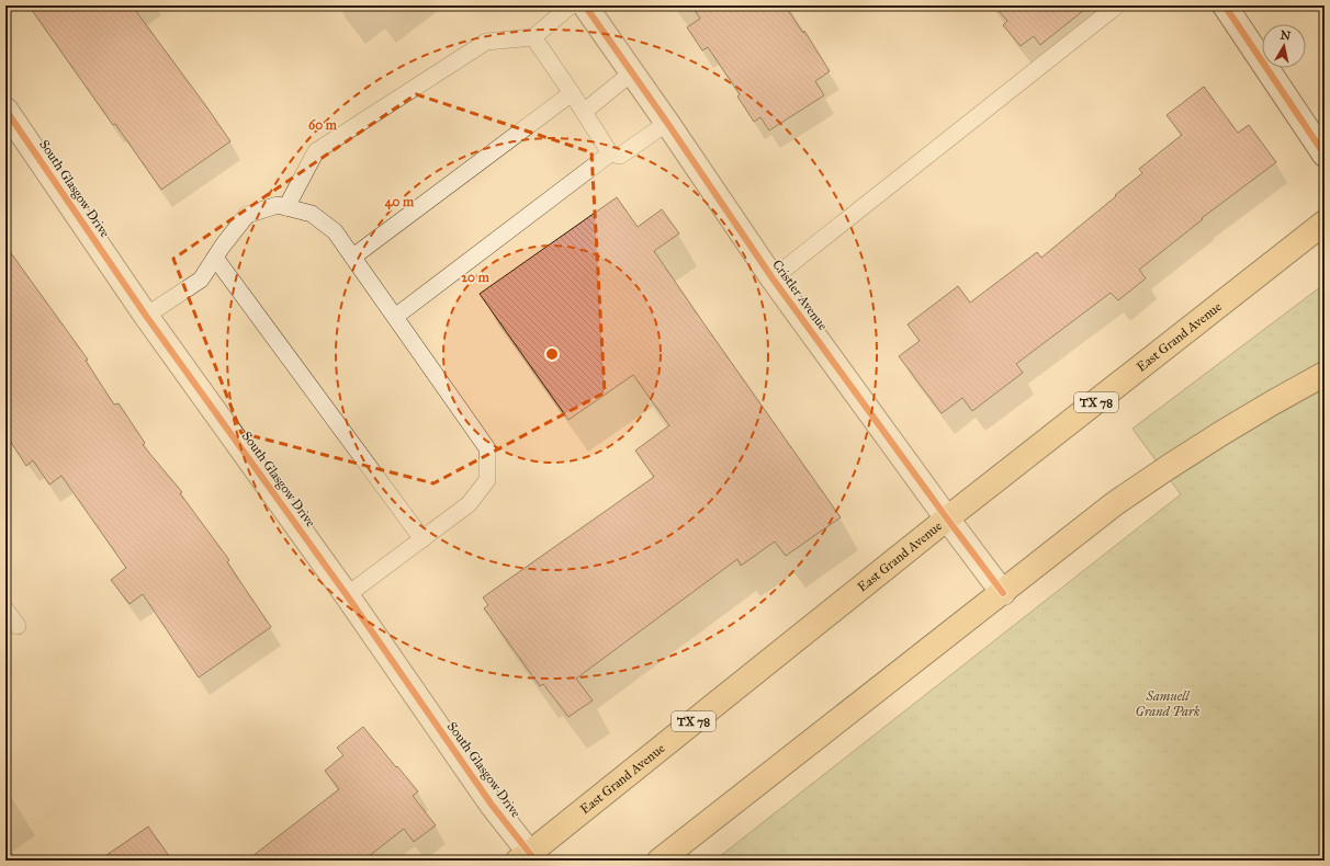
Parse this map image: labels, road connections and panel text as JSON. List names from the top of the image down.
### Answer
{
  "streets": {
    "main road": ["East Grand Avenue", "TX 78"],
    "street": ["South Glasgow Drive", "Cristler Avenue"]
  },
  "crossings": [
    ["South Glasgow Drive", "East Grand Avenue"],
    ["Cristler Avenue", "East Grand Avenue"]
  ],
  "parks": ["Samuell Grand Park"],
  "north": "top",
  "rings": ["60 m", "40 m", "20 m"]
}
